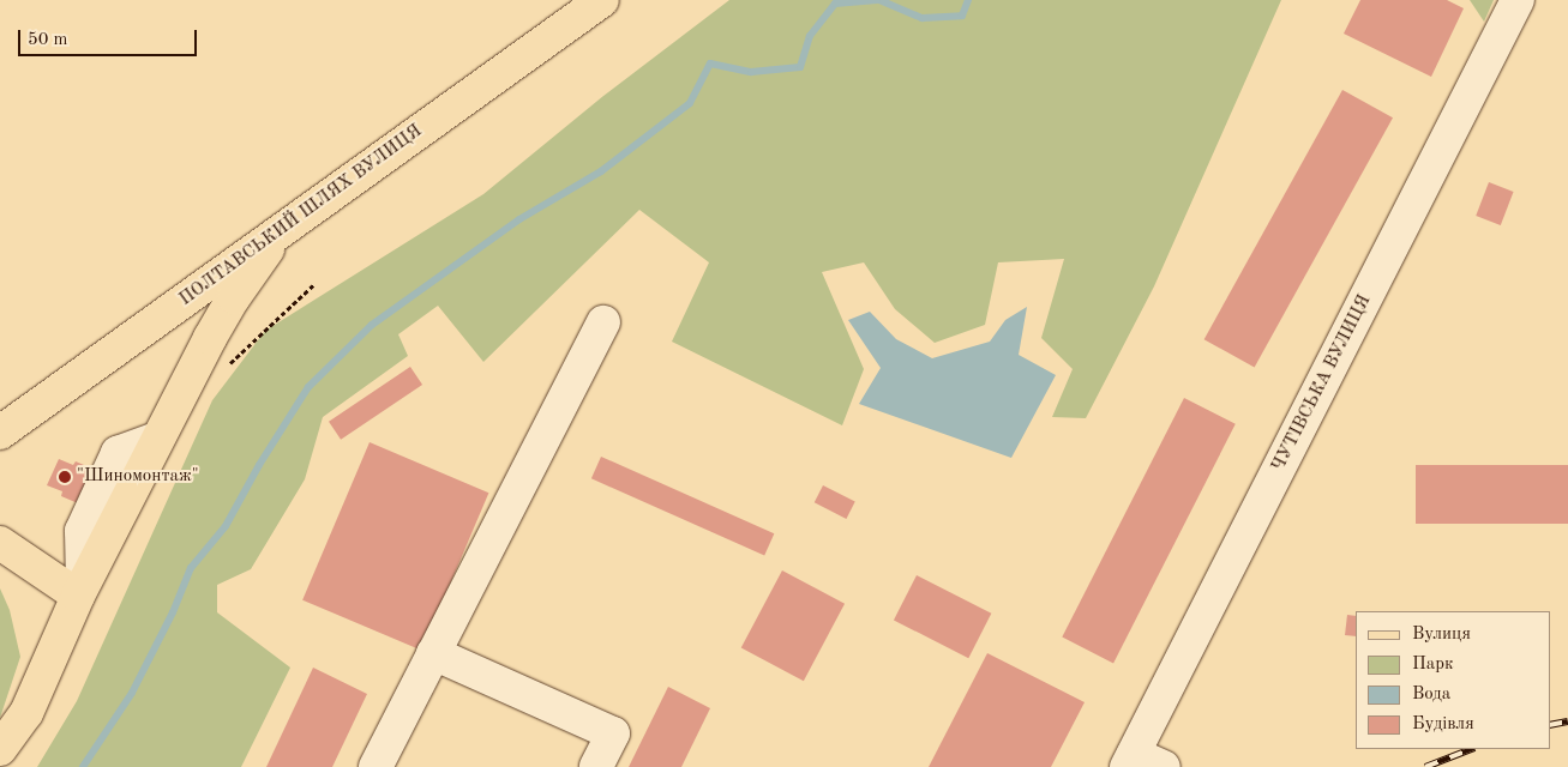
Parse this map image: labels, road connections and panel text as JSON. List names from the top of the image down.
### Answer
{
  "streets": {
    "main road": ["ПОЛТАВСЬКИЙ ШЛЯХ ВУЛИЦЯ"],
    "street": ["ЧУТІВСЬКА ВУЛИЦЯ"]
  },
  "places": ["\"Шиномонтаж\""],
  "legend": [
    "Вулиця",
    "Парк",
    "Вода",
    "Будівля"
  ],
  "scale_bar": "50 m"
}
